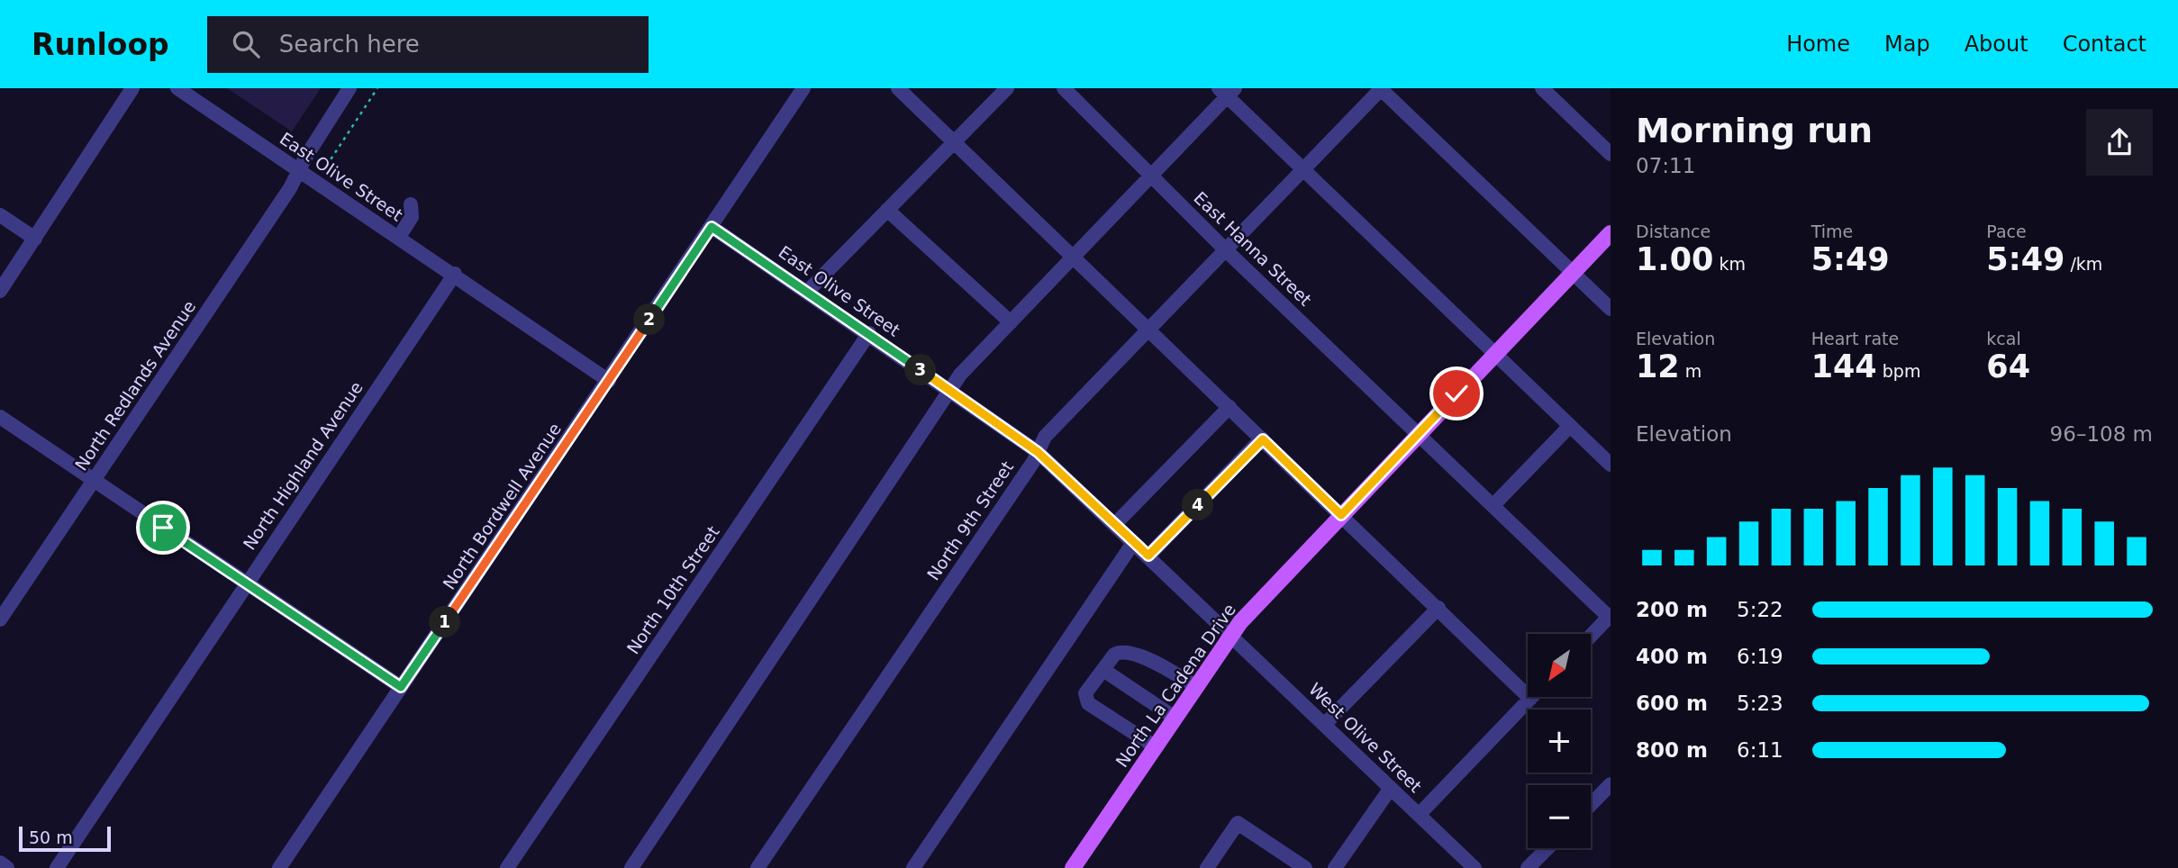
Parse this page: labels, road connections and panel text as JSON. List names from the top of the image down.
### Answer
{
  "streets": {
    "main road": ["North La Cadena Drive"],
    "street": [
      "East Olive Street",
      "East Hanna Street",
      "North Redlands Avenue",
      "North Highland Avenue",
      "North Bordwell Avenue",
      "North 9th Street",
      "North 10th Street",
      "West Olive Street"
    ]
  },
  "crossings": [
    ["East Olive Street", "North Redlands Avenue"],
    ["East Olive Street", "North Highland Avenue"],
    ["East Olive Street", "North Bordwell Avenue"],
    ["East Olive Street", "North 9th Street"],
    ["East Olive Street", "North 10th Street"],
    ["East Olive Street", "North La Cadena Drive"],
    ["East Olive Street", "West Olive Street"],
    ["East Hanna Street", "North 9th Street"],
    ["East Hanna Street", "North La Cadena Drive"],
    ["North La Cadena Drive", "West Olive Street"]
  ],
  "scale_bar": "50 m",
  "north": "bottom left",
  "page": {
    "header": "Runloop",
    "search": "Search here",
    "nav": [
      "Home",
      "Map",
      "About",
      "Contact"
    ],
    "heading": ["Morning run", "07:11"],
    "stats": [
      ["Distance", "1.00 km"],
      ["Time", "5:49"],
      ["Pace", "5:49 /km"],
      ["Elevation", "12 m"],
      ["Heart rate", "144 bpm"],
      ["kcal", "64"]
    ],
    "pins": [
      "2",
      "3",
      "4",
      "1"
    ],
    "chart": ["Elevation", "96–108 m"],
    "list": [
      {
        "name": "200 m",
        "note": "5:22"
      },
      {
        "name": "400 m",
        "note": "6:19"
      },
      {
        "name": "600 m",
        "note": "5:23"
      },
      {
        "name": "800 m",
        "note": "6:11"
      }
    ],
    "map_buttons": ["+", "−"],
    "scale": "50 m"
  }
}
